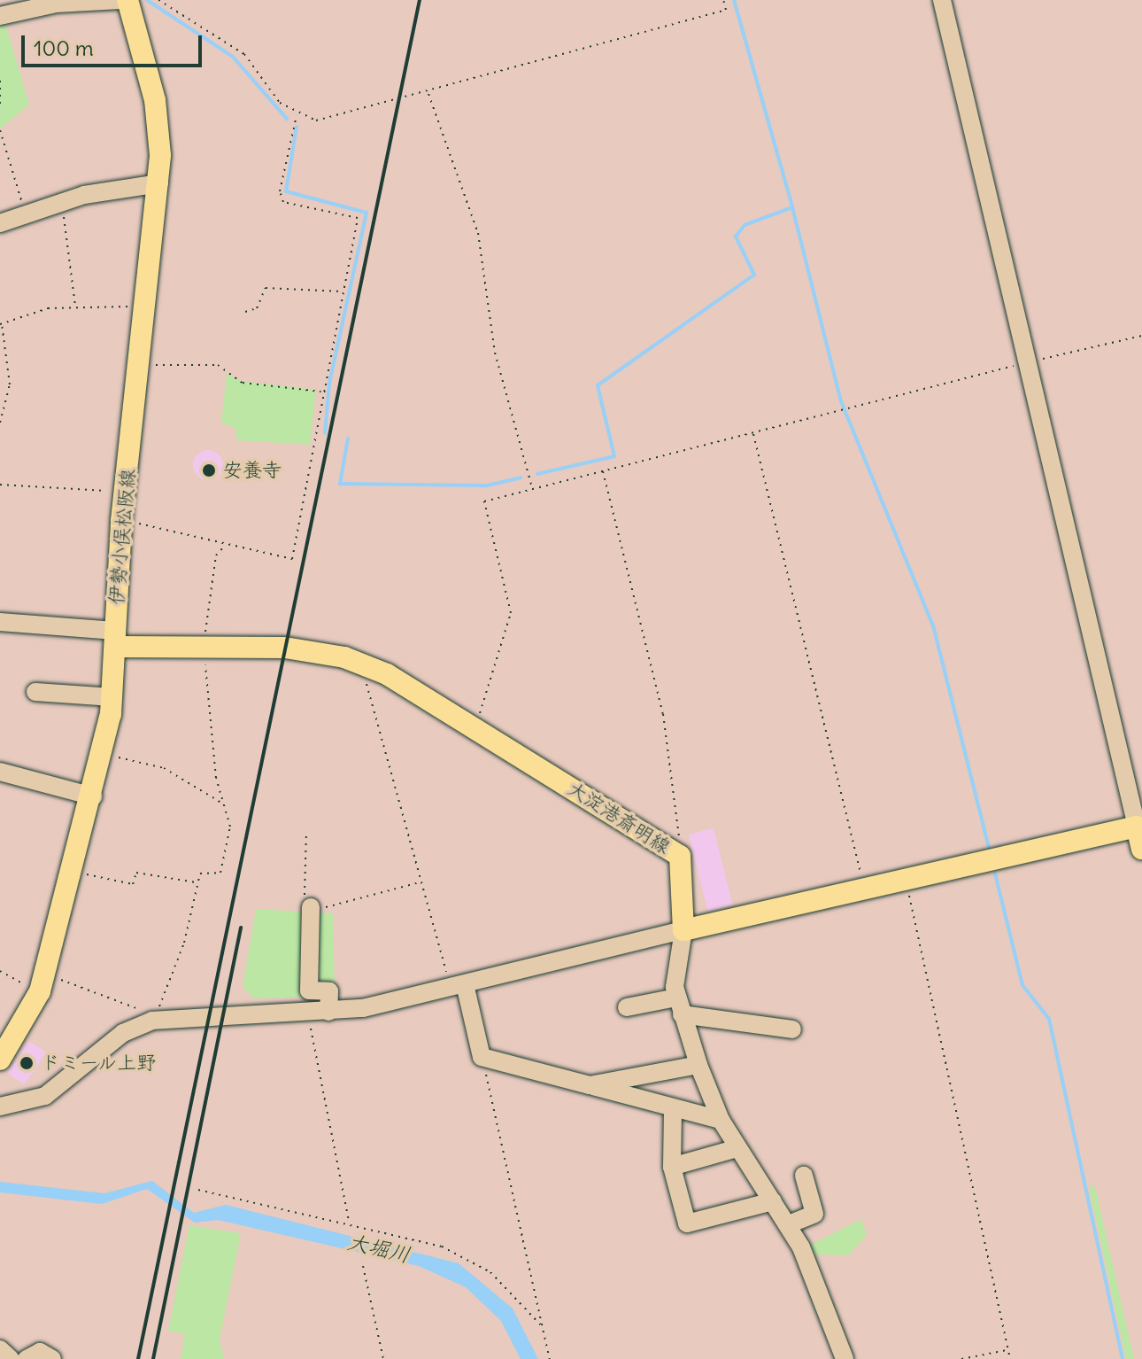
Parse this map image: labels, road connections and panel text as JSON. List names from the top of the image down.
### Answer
{
  "streets": {
    "main road": ["伊勢小俣松阪線", "大淀港斎明線"]
  },
  "crossings": [
    ["伊勢小俣松阪線", "大淀港斎明線"]
  ],
  "water": ["大堀川"],
  "places": ["安養寺", "ドミール上野"],
  "scale_bar": "100 m"
}
